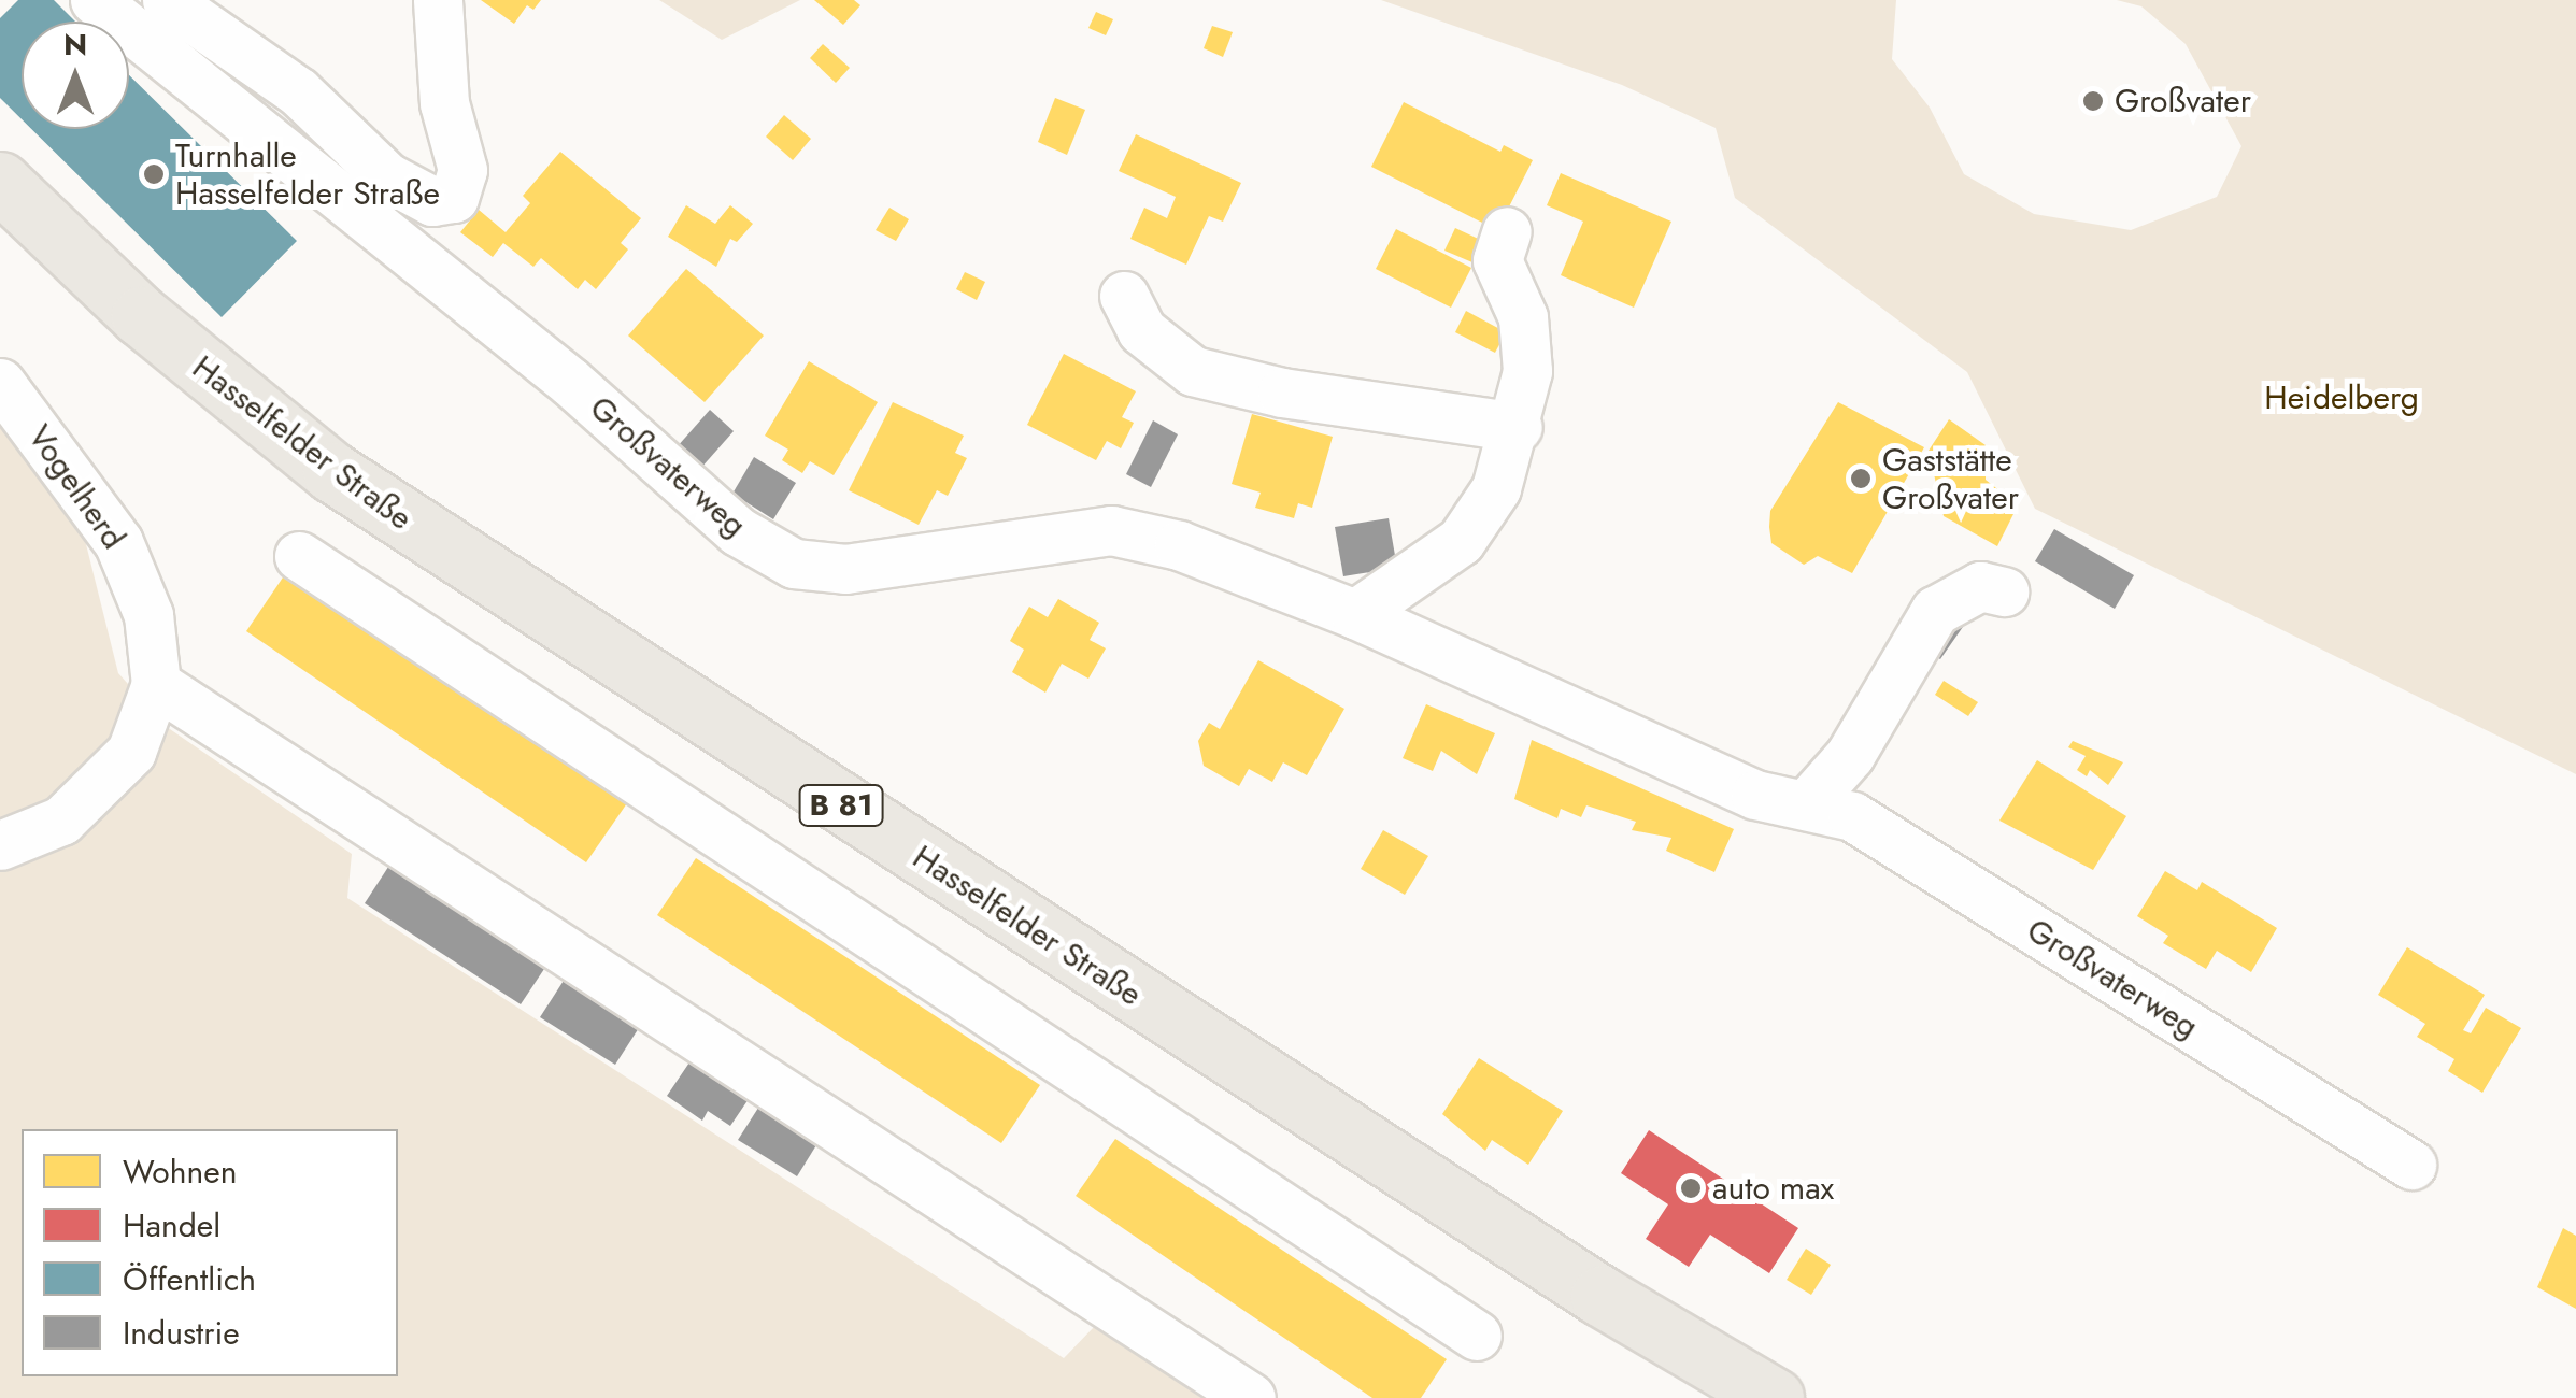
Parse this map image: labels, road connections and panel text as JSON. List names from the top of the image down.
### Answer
{
  "streets": {
    "main road": ["Hasselfelder Straße", "B 81"],
    "street": ["Großvaterweg", "Vogelherd"]
  },
  "parks": ["Heidelberg"],
  "places": [
    "Großvater",
    "Turnhalle Hasselfelder Straße",
    "Gaststätte Großvater",
    "auto max"
  ],
  "legend": [
    "Wohnen",
    "Handel",
    "Öffentlich",
    "Industrie"
  ],
  "north": "top"
}
